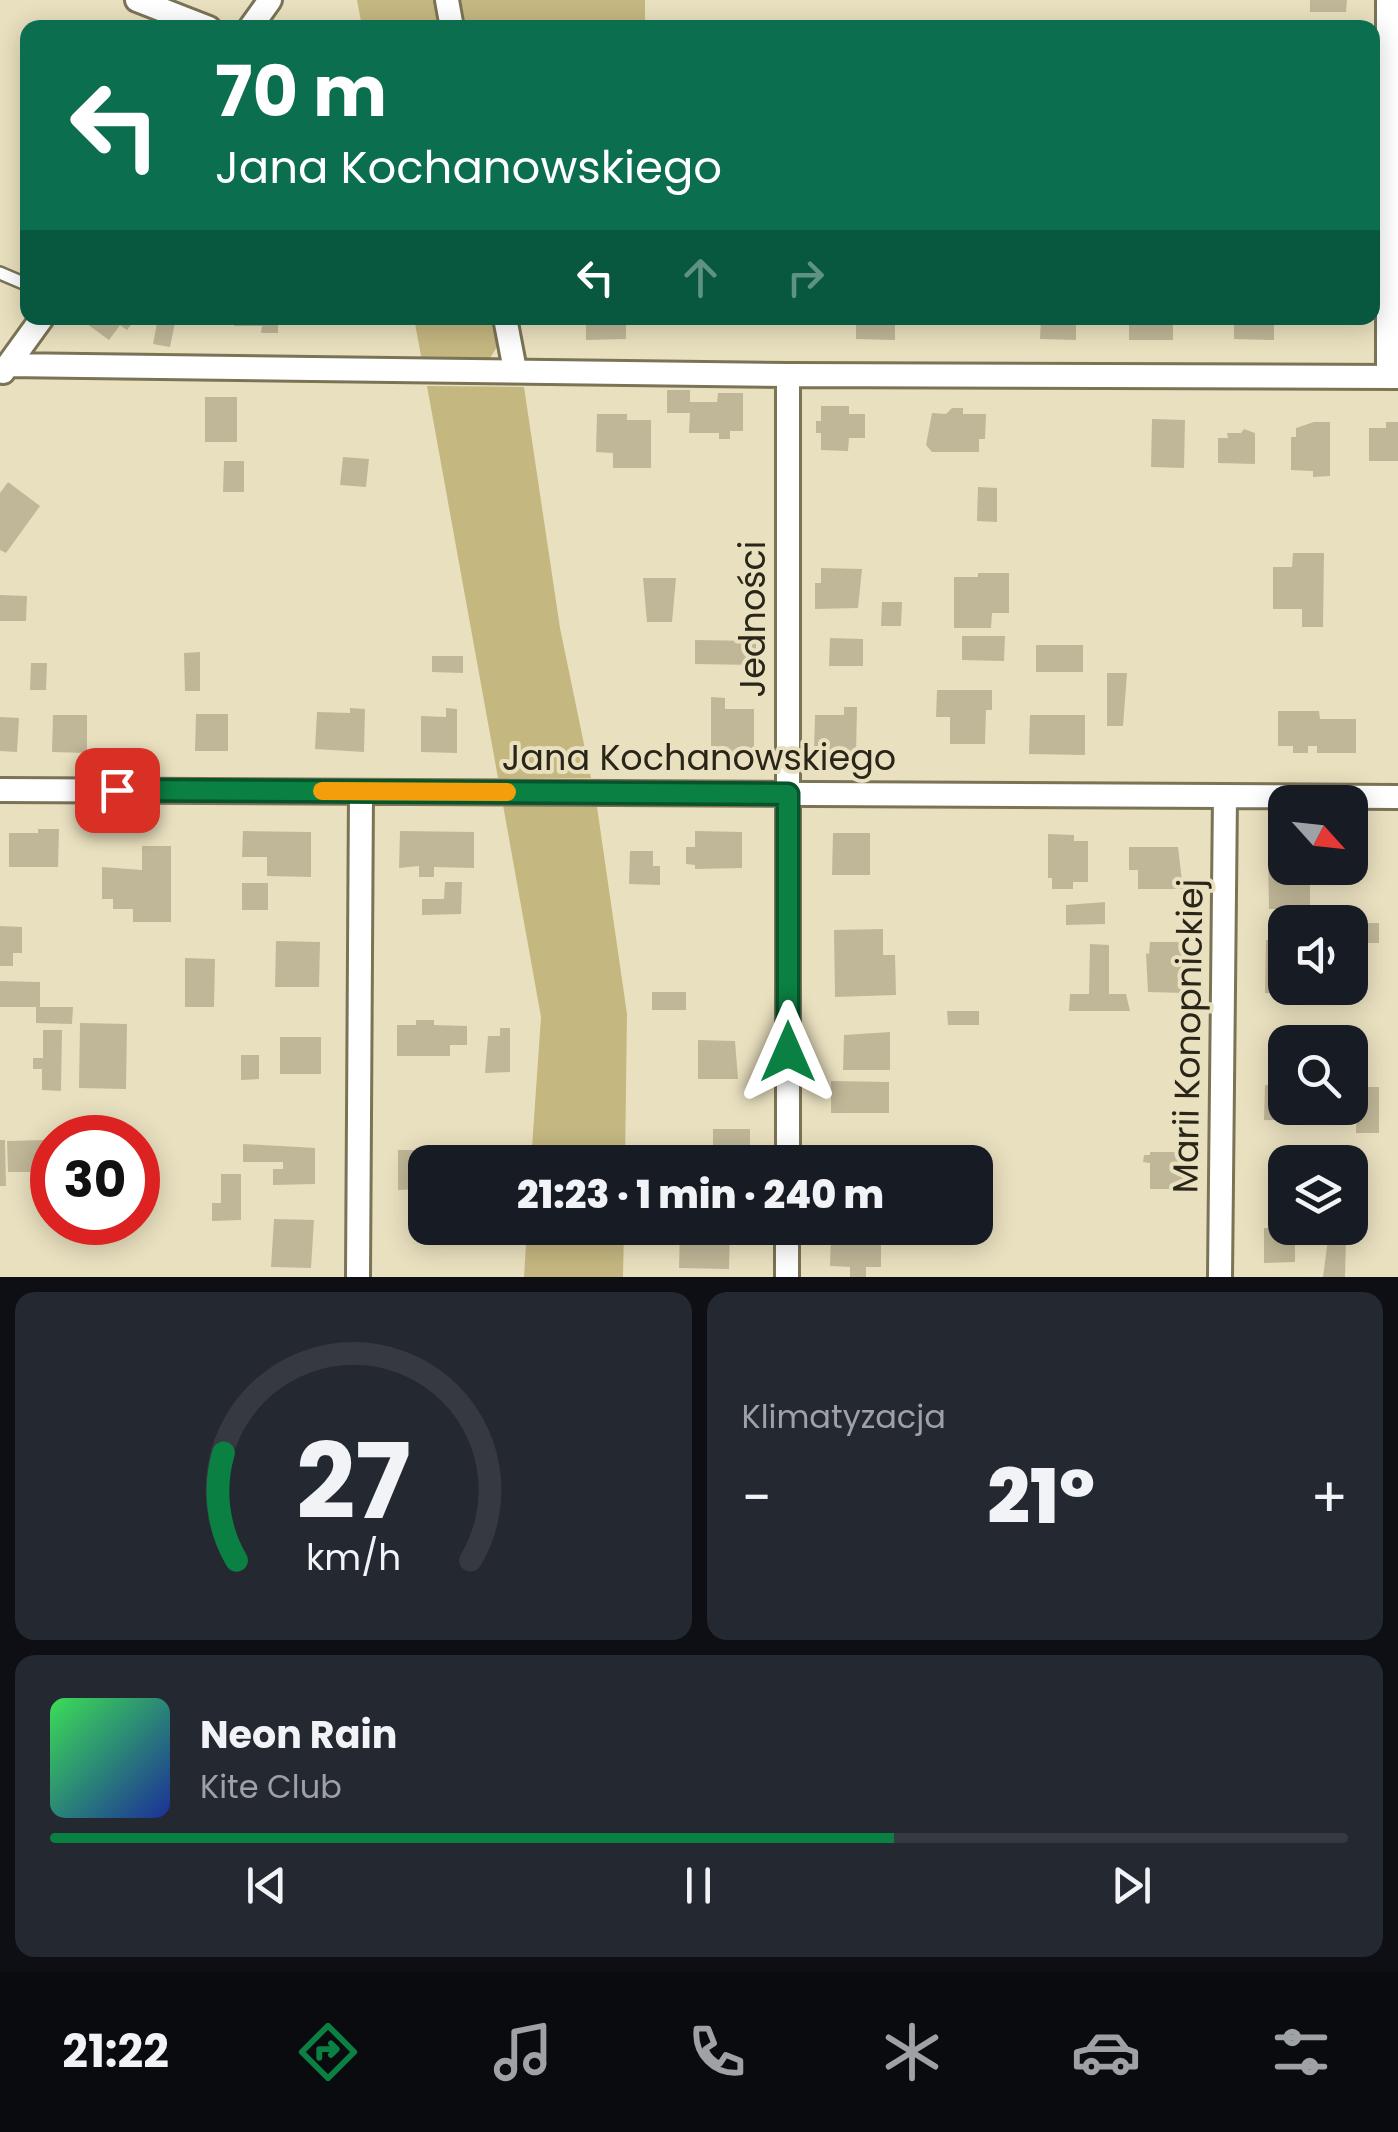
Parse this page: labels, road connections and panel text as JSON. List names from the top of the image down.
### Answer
{
  "streets": {
    "street": ["Jedności", "Jana Kochanowskiego", "Marii Konopnickiej"]
  },
  "crossings": [
    ["Jedności", "Jana Kochanowskiego"],
    ["Jana Kochanowskiego", "Marii Konopnickiej"]
  ],
  "north": "bottom right",
  "page": {
    "turn": ["70 m", "Jana Kochanowskiego"],
    "limit": "30",
    "trip": "21:23 · 1 min · 240 m",
    "tile": "Klimatyzacja",
    "heat": ["−", "21°", "+"],
    "song": ["Neon Rain", "Kite Club"],
    "tabs": "21:22",
    "gauge": ["27", "km/h"]
  }
}
